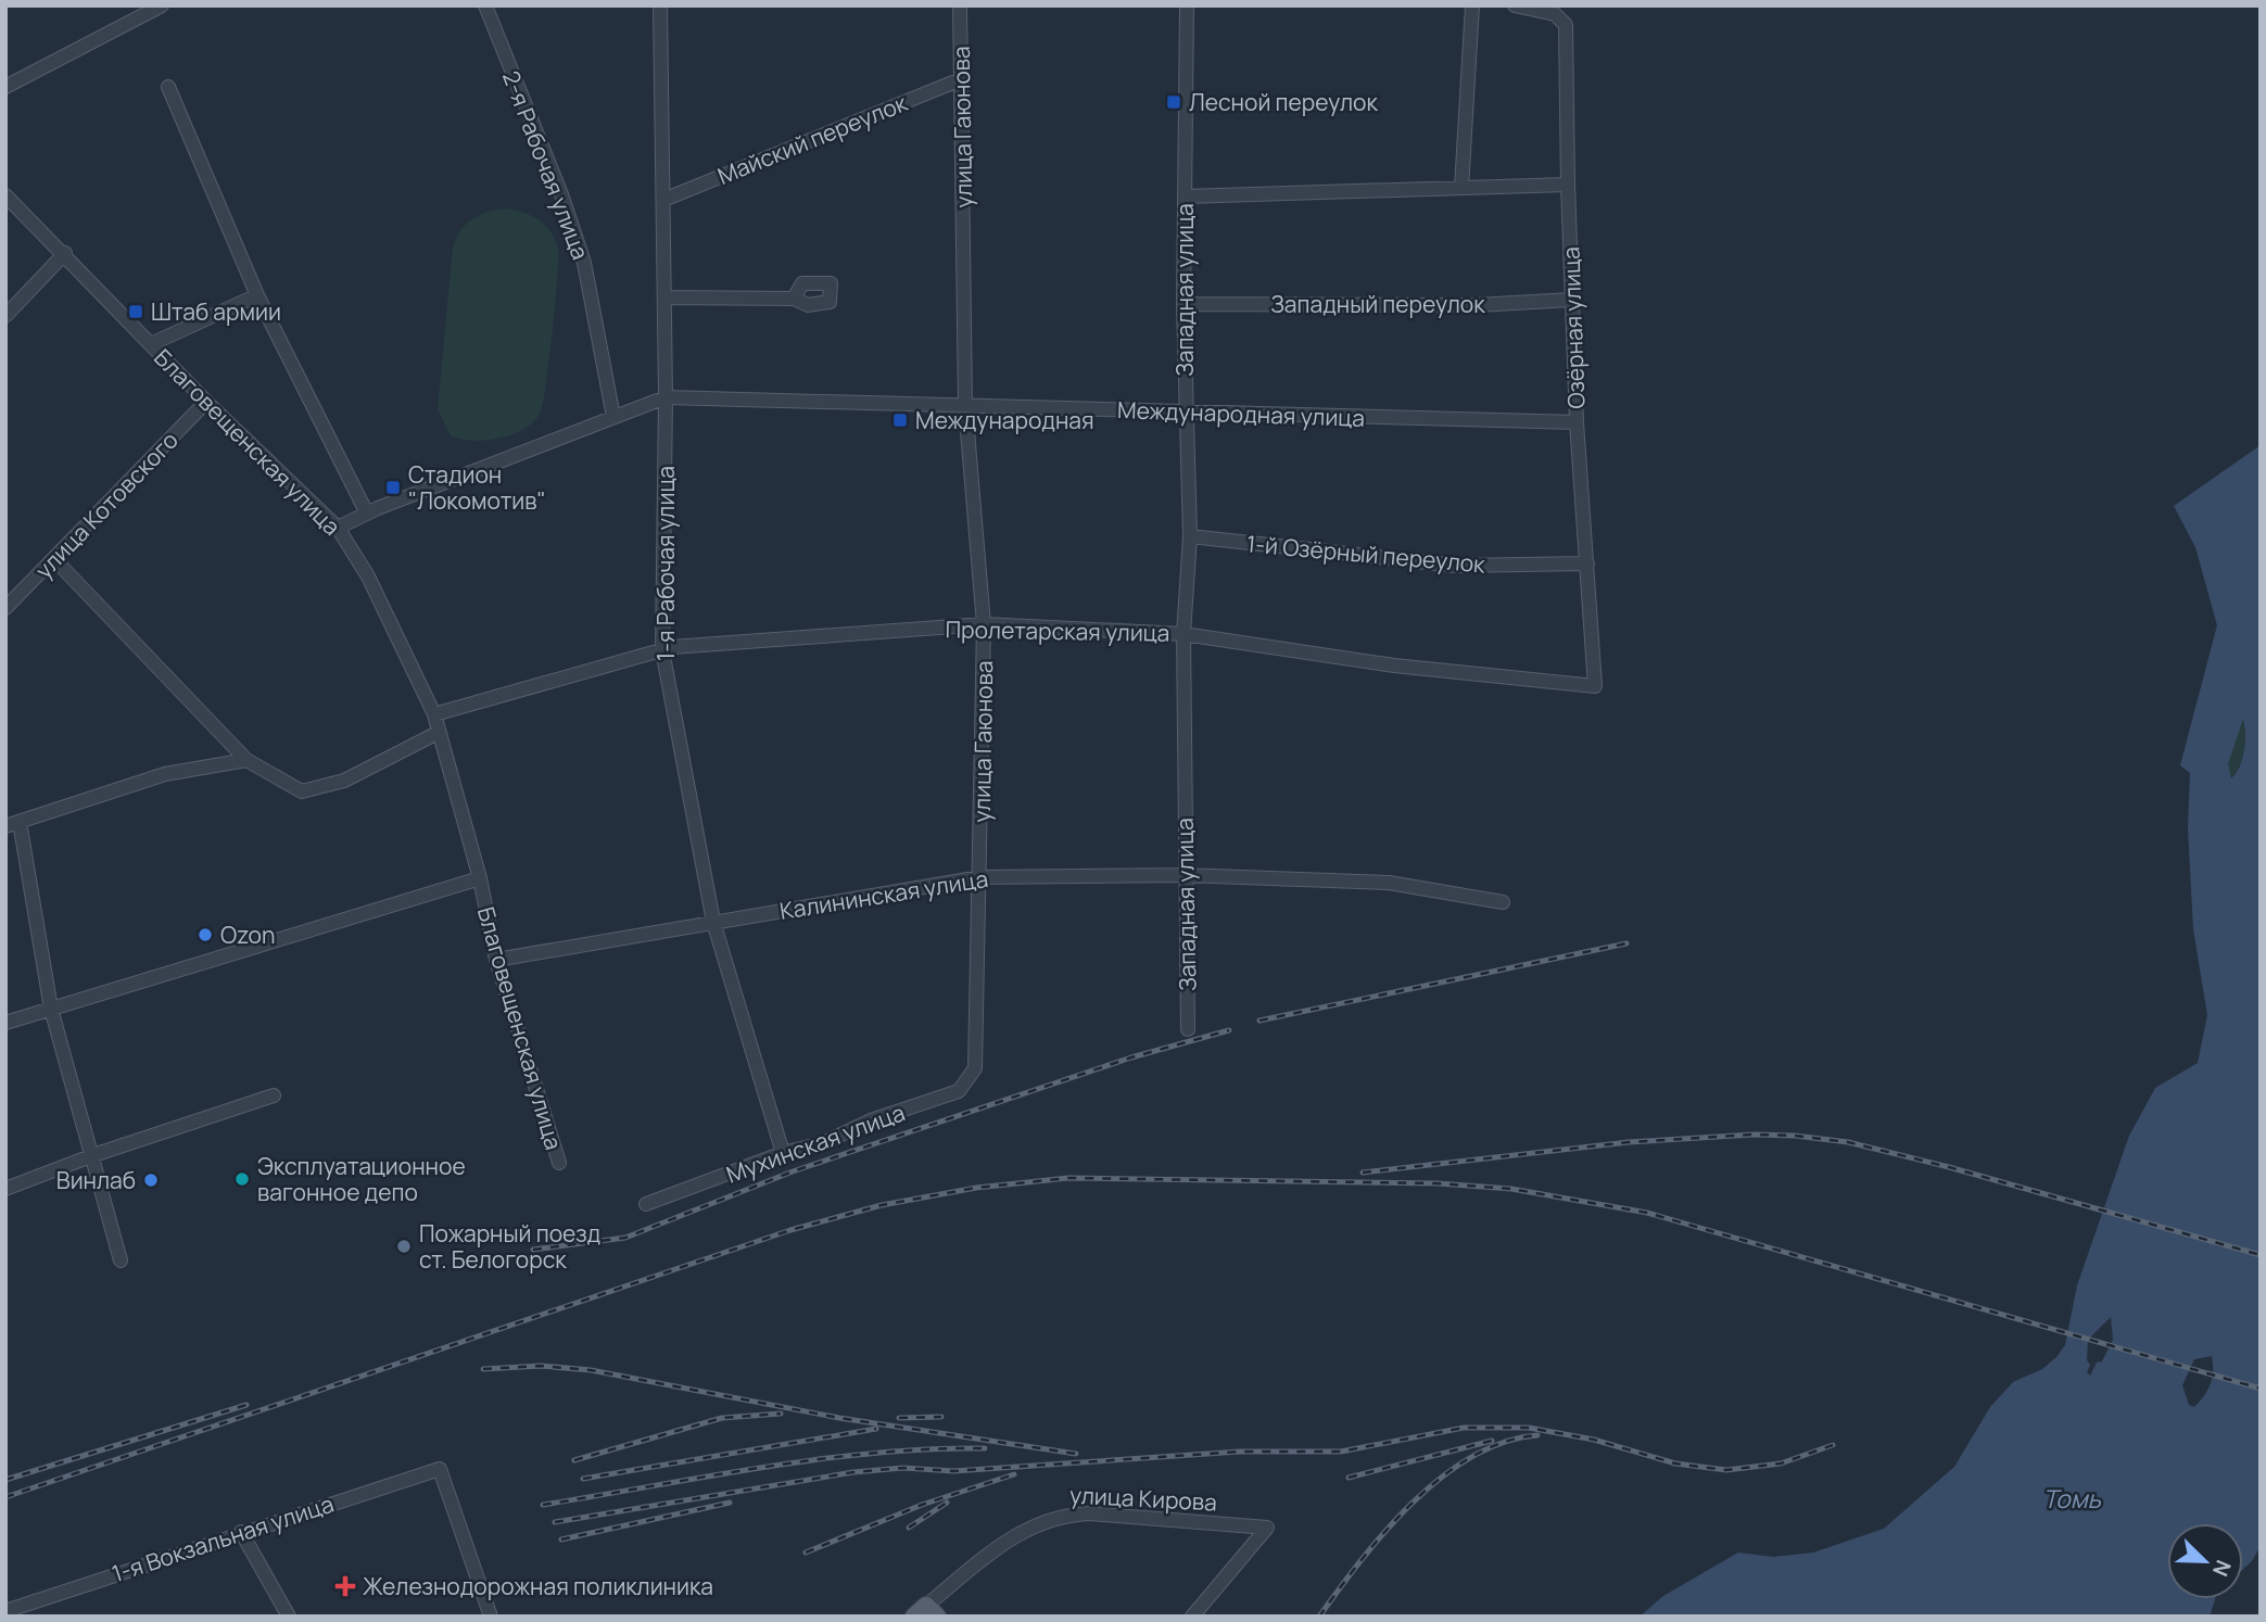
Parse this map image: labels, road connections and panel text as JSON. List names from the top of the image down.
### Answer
{
  "streets": {
    "street": [
      "улица Гаюнова",
      "Майский переулок",
      "2-я Рабочая улица",
      "Западная улица",
      "Западный переулок",
      "Озёрная улица",
      "Международная улица",
      "Благовещенская улица",
      "улица Котовского",
      "1-й Озёрный переулок",
      "1-я Рабочая улица",
      "Пролетарская улица",
      "Калининская улица",
      "Мухинская улица",
      "улица Кирова",
      "1-я Вокзальная улица"
    ]
  },
  "crossings": [
    ["улица Гаюнова", "Майский переулок"],
    ["улица Гаюнова", "Международная улица"],
    ["улица Гаюнова", "Пролетарская улица"],
    ["улица Гаюнова", "Калининская улица"],
    ["улица Гаюнова", "Мухинская улица"],
    ["Майский переулок", "1-я Рабочая улица"],
    ["2-я Рабочая улица", "Международная улица"],
    ["Западная улица", "Западный переулок"],
    ["Западная улица", "Международная улица"],
    ["Западная улица", "1-й Озёрный переулок"],
    ["Западная улица", "Пролетарская улица"],
    ["Западная улица", "Калининская улица"],
    ["Западный переулок", "Озёрная улица"],
    ["Озёрная улица", "Международная улица"],
    ["Озёрная улица", "1-й Озёрный переулок"],
    ["Озёрная улица", "Пролетарская улица"],
    ["Международная улица", "Благовещенская улица"],
    ["Международная улица", "1-я Рабочая улица"],
    ["Благовещенская улица", "улица Котовского"],
    ["Благовещенская улица", "Пролетарская улица"],
    ["Благовещенская улица", "Калининская улица"],
    ["1-я Рабочая улица", "Пролетарская улица"],
    ["1-я Рабочая улица", "Калининская улица"],
    ["1-я Рабочая улица", "Мухинская улица"]
  ],
  "water": ["Томь"],
  "places": {
    "transit": [
      "Лесной переулок",
      "Штаб армии",
      "Международная",
      "Стадион \"Локомотив\""
    ],
    "other": [
      "Ozon",
      "Эксплуатационное вагонное депо",
      "Винлаб",
      "Пожарный поезд ст. Белогорск"
    ],
    "health": ["Железнодорожная поликлиника"]
  },
  "north": "bottom right"
}
